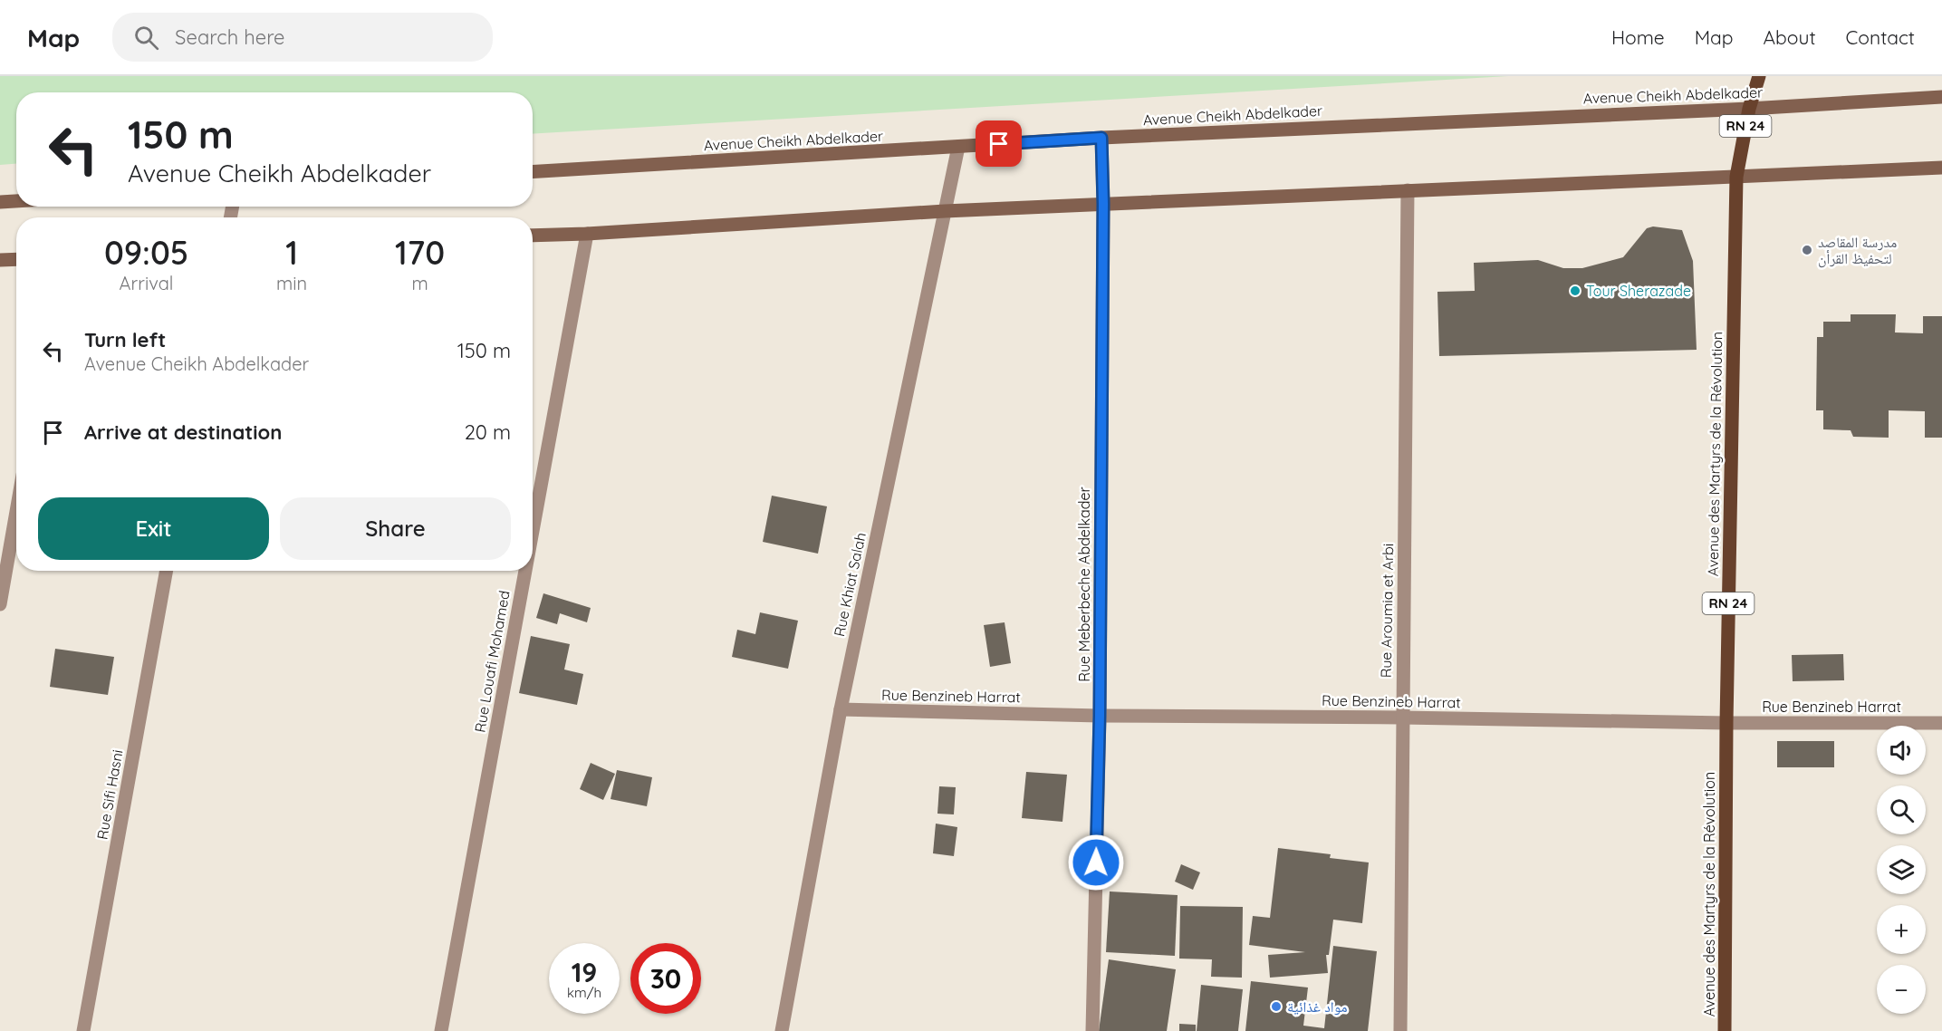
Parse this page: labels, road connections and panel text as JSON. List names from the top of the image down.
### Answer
{
  "streets": {
    "main road": ["Avenue Cheikh Abdelkader", "RN 24", "Avenue des Martyrs de la Révolution"],
    "street": [
      "Rue Khiat Salah",
      "Rue Meberbeche Abdelkader",
      "Rue Aroumia et Arbi",
      "Rue Louafi Mohamed",
      "Rue Benzineb Harrat",
      "Rue Sifi Hasni"
    ]
  },
  "crossings": [
    ["Avenue Cheikh Abdelkader", "Avenue des Martyrs de la Révolution"],
    ["Avenue Cheikh Abdelkader", "Rue Khiat Salah"],
    ["Avenue Cheikh Abdelkader", "Rue Meberbeche Abdelkader"],
    ["Avenue des Martyrs de la Révolution", "Rue Benzineb Harrat"],
    ["Rue Khiat Salah", "Rue Benzineb Harrat"],
    ["Rue Meberbeche Abdelkader", "Rue Benzineb Harrat"],
    ["Rue Aroumia et Arbi", "Rue Benzineb Harrat"]
  ],
  "places": ["مدرسة المقاصد لتحفيظ القرأن", "Tour Sherazade", "مواد غذائية"],
  "page": {
    "header": "Map",
    "search": "Search here",
    "nav": [
      "Home",
      "Map",
      "About",
      "Contact"
    ],
    "turn": ["150 m", "Avenue Cheikh Abdelkader"],
    "eta": [
      "09:05",
      "Arrival",
      "1",
      "min",
      "170",
      "m"
    ],
    "list": [
      {
        "name": "Turn left",
        "note": "Avenue Cheikh Abdelkader",
        "value": "150 m"
      },
      {
        "name": "Arrive at destination",
        "value": "20 m"
      }
    ],
    "buttons": ["Exit", "Share"],
    "map_buttons": ["+", "−"],
    "speed": "19 km/h",
    "limit": "30"
  }
}
